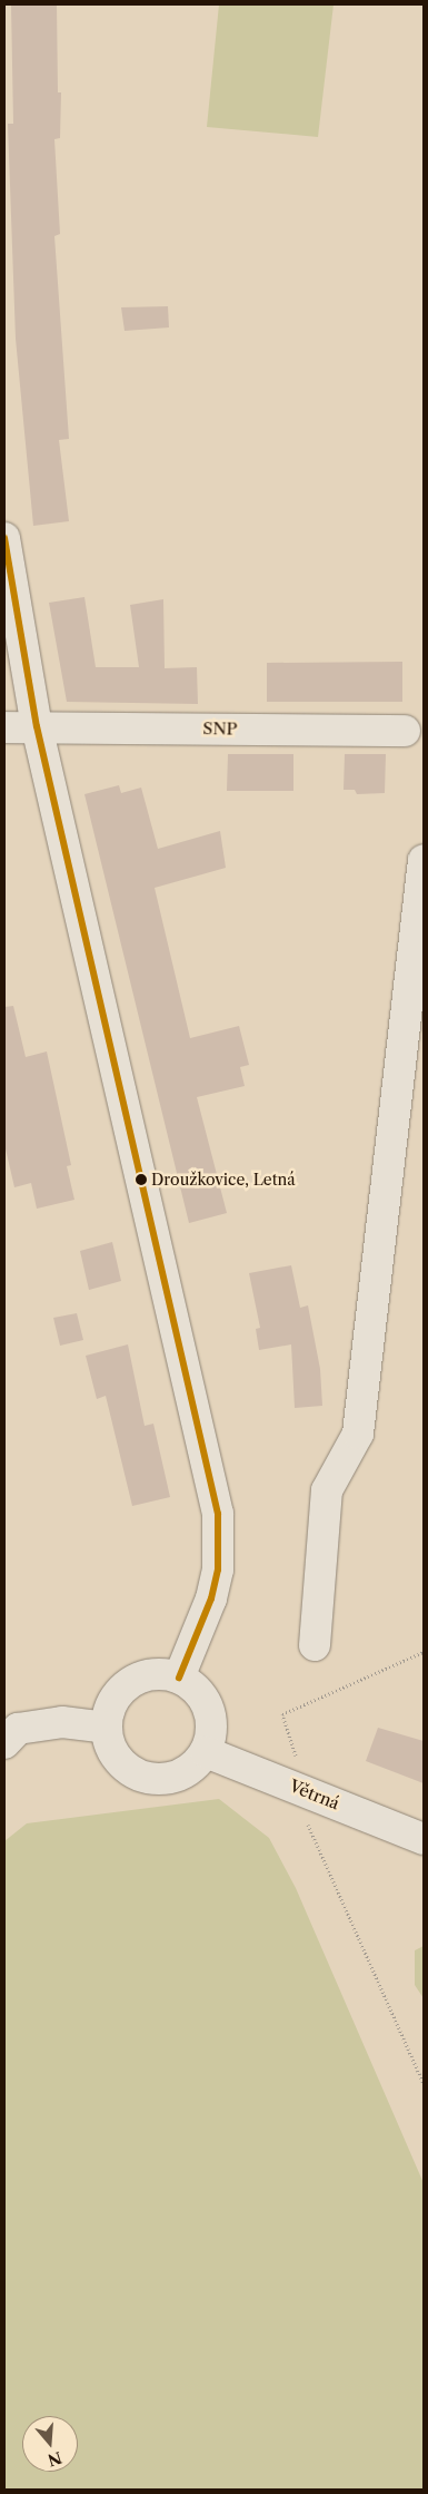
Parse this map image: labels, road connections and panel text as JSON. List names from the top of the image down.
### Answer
{
  "streets": {
    "street": ["SNP", "Větrná"]
  },
  "places": ["Droužkovice, Letná"],
  "north": "bottom"
}
